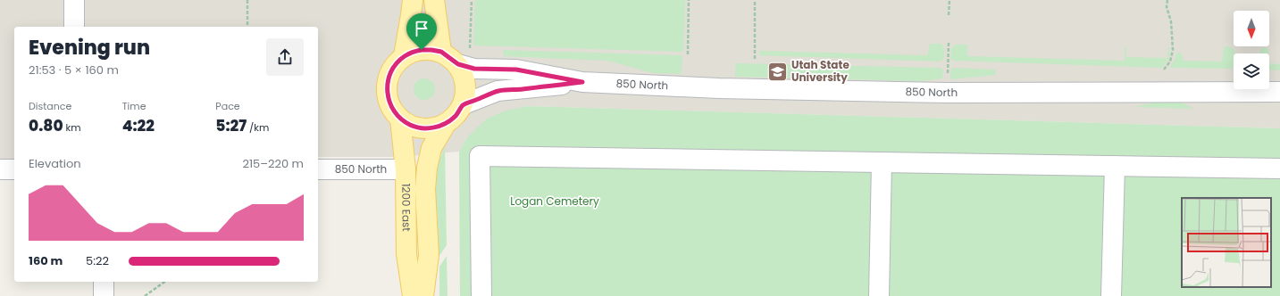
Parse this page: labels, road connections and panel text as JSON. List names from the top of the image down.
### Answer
{
  "streets": {
    "main road": ["1200 East"],
    "street": ["850 North"]
  },
  "crossings": [
    ["850 North", "1200 East"]
  ],
  "parks": ["Logan Cemetery"],
  "places": {
    "school or university": ["Utah State University"]
  },
  "north": "bottom",
  "page": {
    "heading": ["Evening run", "21:53 · 5 × 160 m"],
    "stats": [
      ["Distance", "0.80 km"],
      ["Time", "4:22"],
      ["Pace", "5:27 /km"]
    ],
    "chart": ["Elevation", "215–220 m"],
    "list": [
      {
        "name": "160 m",
        "note": "5:22"
      }
    ]
  }
}
